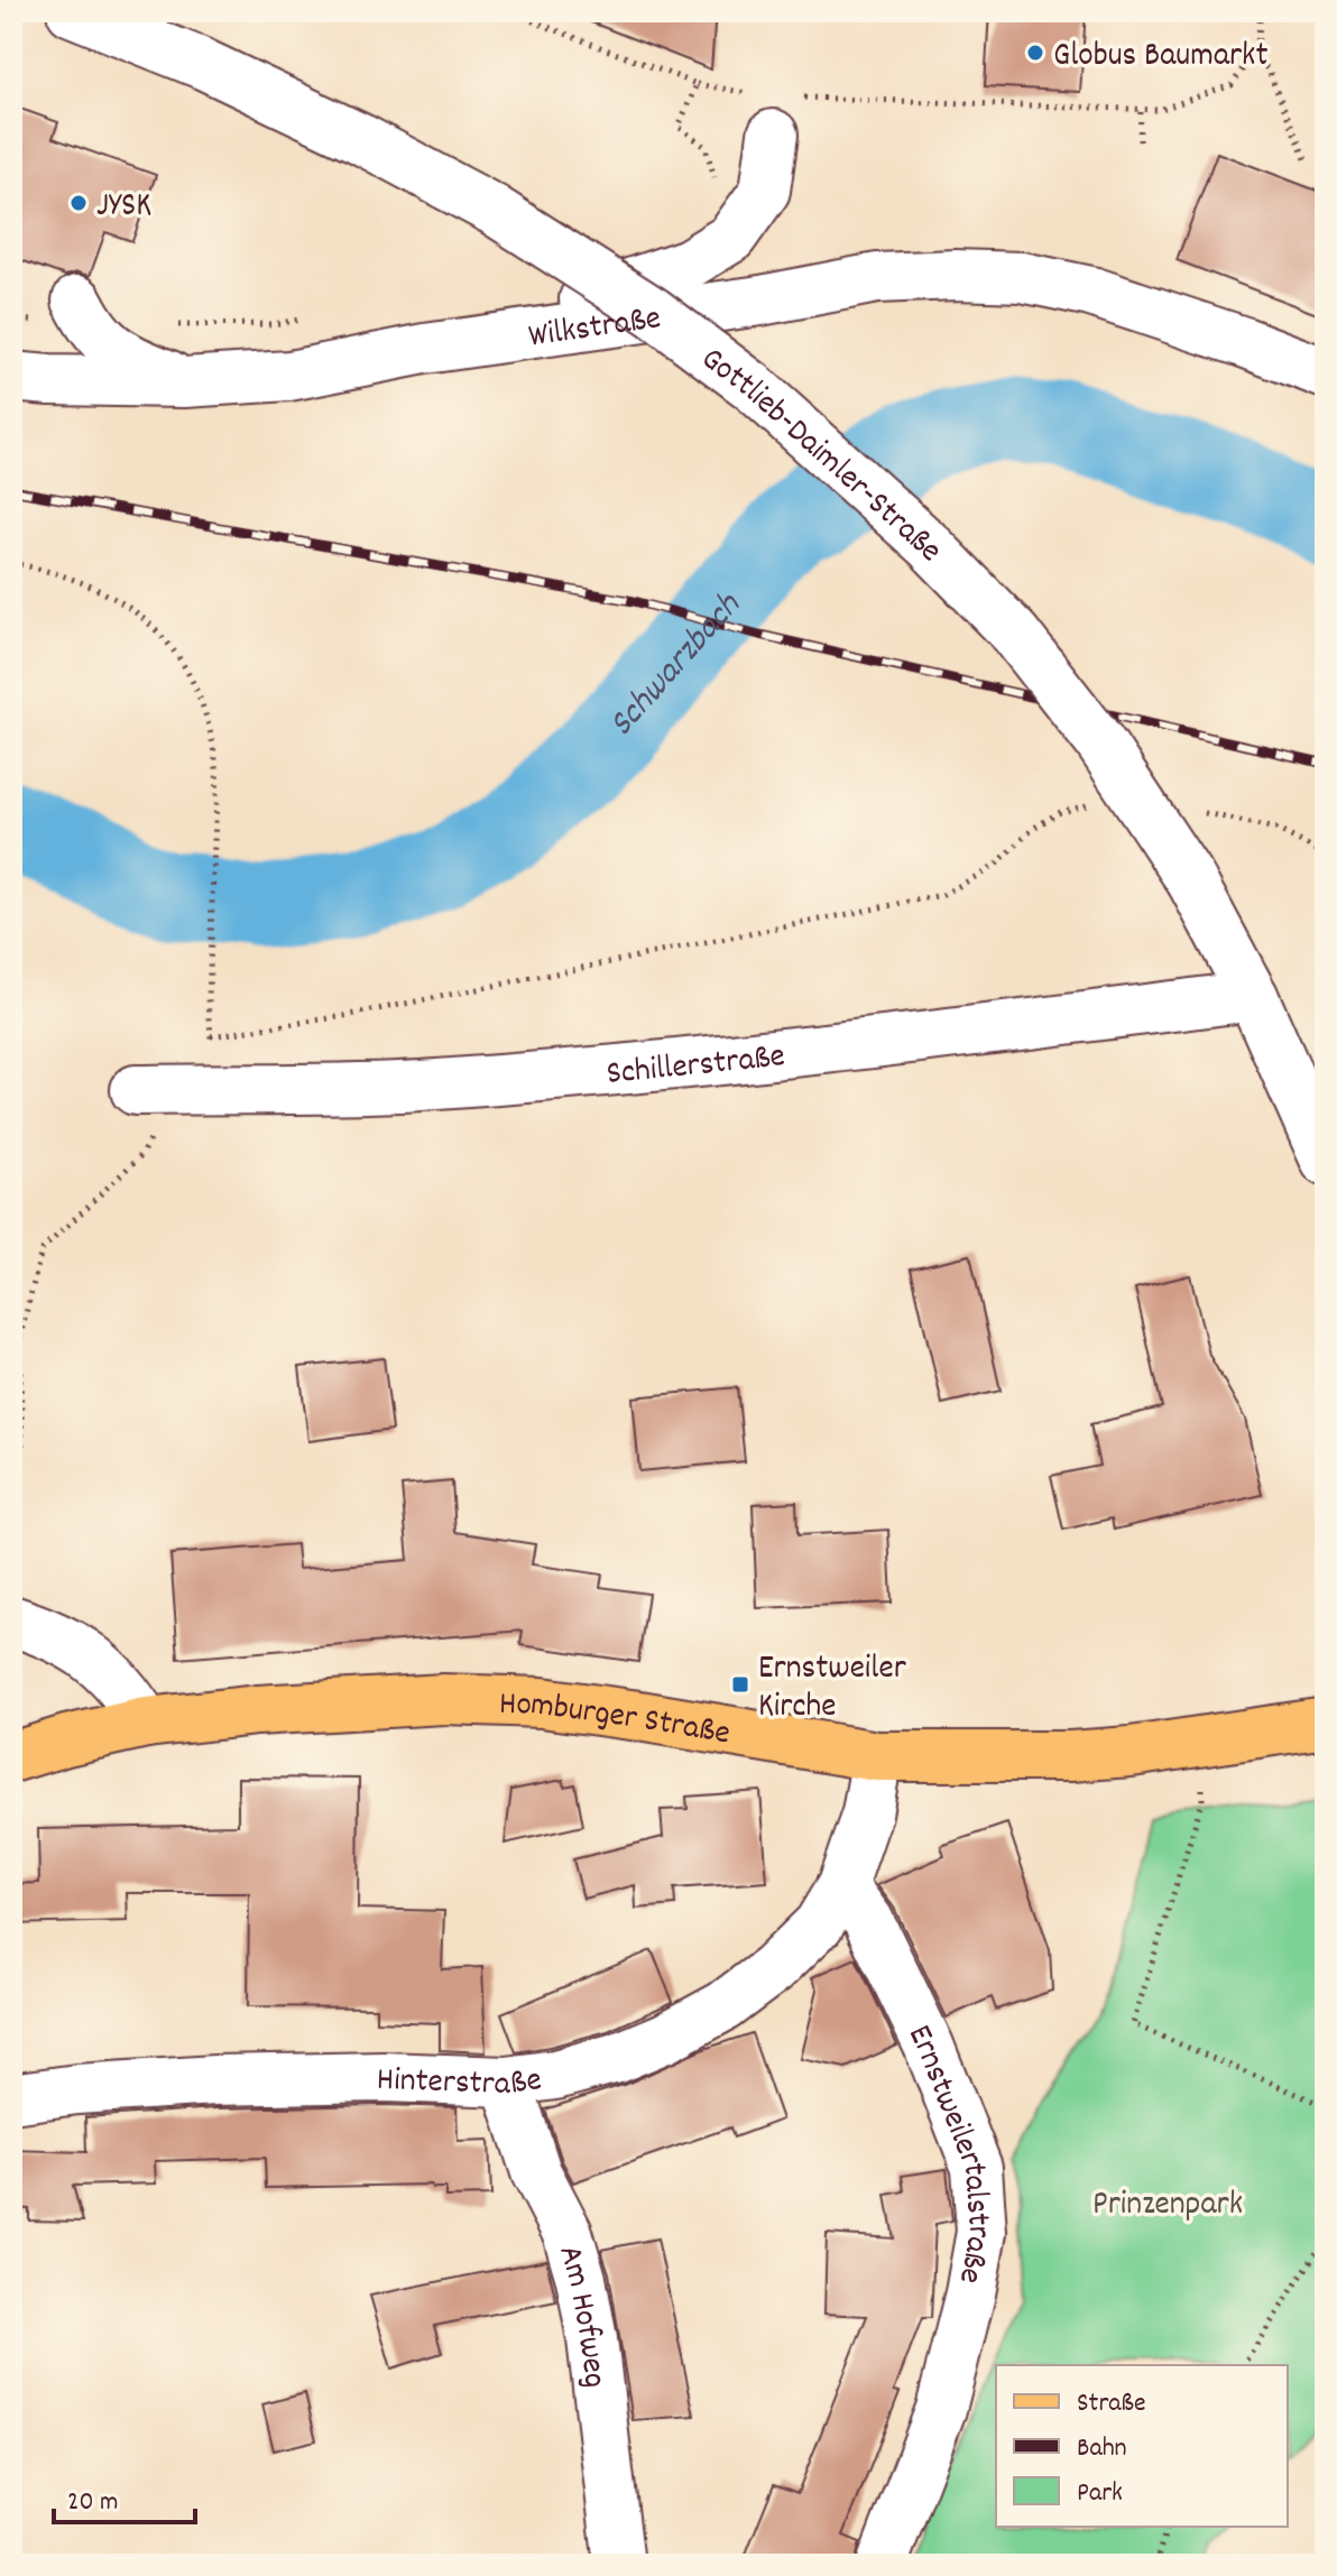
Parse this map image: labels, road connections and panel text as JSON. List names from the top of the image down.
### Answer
{
  "streets": {
    "main road": ["Homburger Straße"],
    "street": [
      "Wilkstraße",
      "Gottlieb-Daimler-Straße",
      "Schillerstraße",
      "Hinterstraße",
      "Ernstweilertalstraße",
      "Am Hofweg"
    ]
  },
  "crossings": [
    ["Gottlieb-Daimler-Straße", "Schillerstraße"],
    ["Hinterstraße", "Ernstweilertalstraße"],
    ["Hinterstraße", "Am Hofweg"]
  ],
  "water": ["Schwarzbach"],
  "parks": ["Prinzenpark"],
  "places": {
    "other": ["Globus Baumarkt", "JYSK"],
    "transit": ["Ernstweiler Kirche"]
  },
  "legend": ["Straße", "Bahn", "Park"],
  "scale_bar": "20 m"
}
